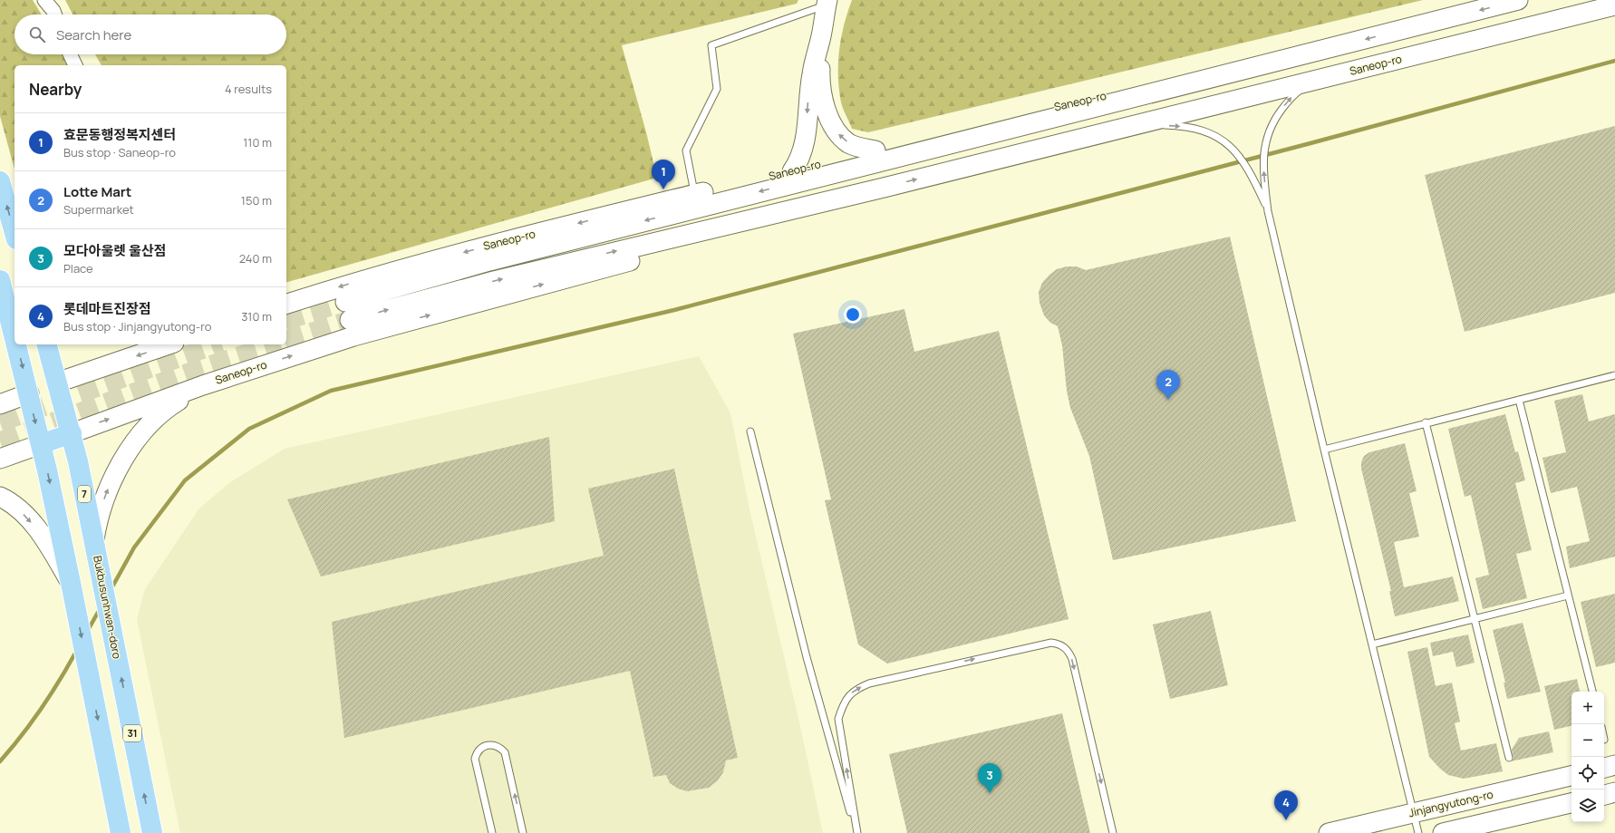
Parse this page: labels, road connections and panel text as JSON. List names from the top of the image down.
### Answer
{
  "streets": {
    "main road": [
      "Saneop-ro",
      "7",
      "Bukbusunhwan-doro",
      "31",
      "Jinjangyutong-ro"
    ]
  },
  "crossings": [
    ["Saneop-ro", "Bukbusunhwan-doro"]
  ],
  "page": {
    "search": "Search here",
    "heading": ["Nearby", "4 results"],
    "list": [
      {
        "mark": "1",
        "name": "효문동행정복지센터",
        "note": "Bus stop · Saneop-ro",
        "value": "110 m"
      },
      {
        "mark": "2",
        "name": "Lotte Mart",
        "note": "Supermarket",
        "value": "150 m"
      },
      {
        "mark": "3",
        "name": "모다아울렛 울산점",
        "note": "Place",
        "value": "240 m"
      },
      {
        "mark": "4",
        "name": "롯데마트진장점",
        "note": "Bus stop · Jinjangyutong-ro",
        "value": "310 m"
      }
    ],
    "pins": [
      "1",
      "2",
      "3",
      "4"
    ],
    "map_buttons": ["+", "−"]
  }
}
